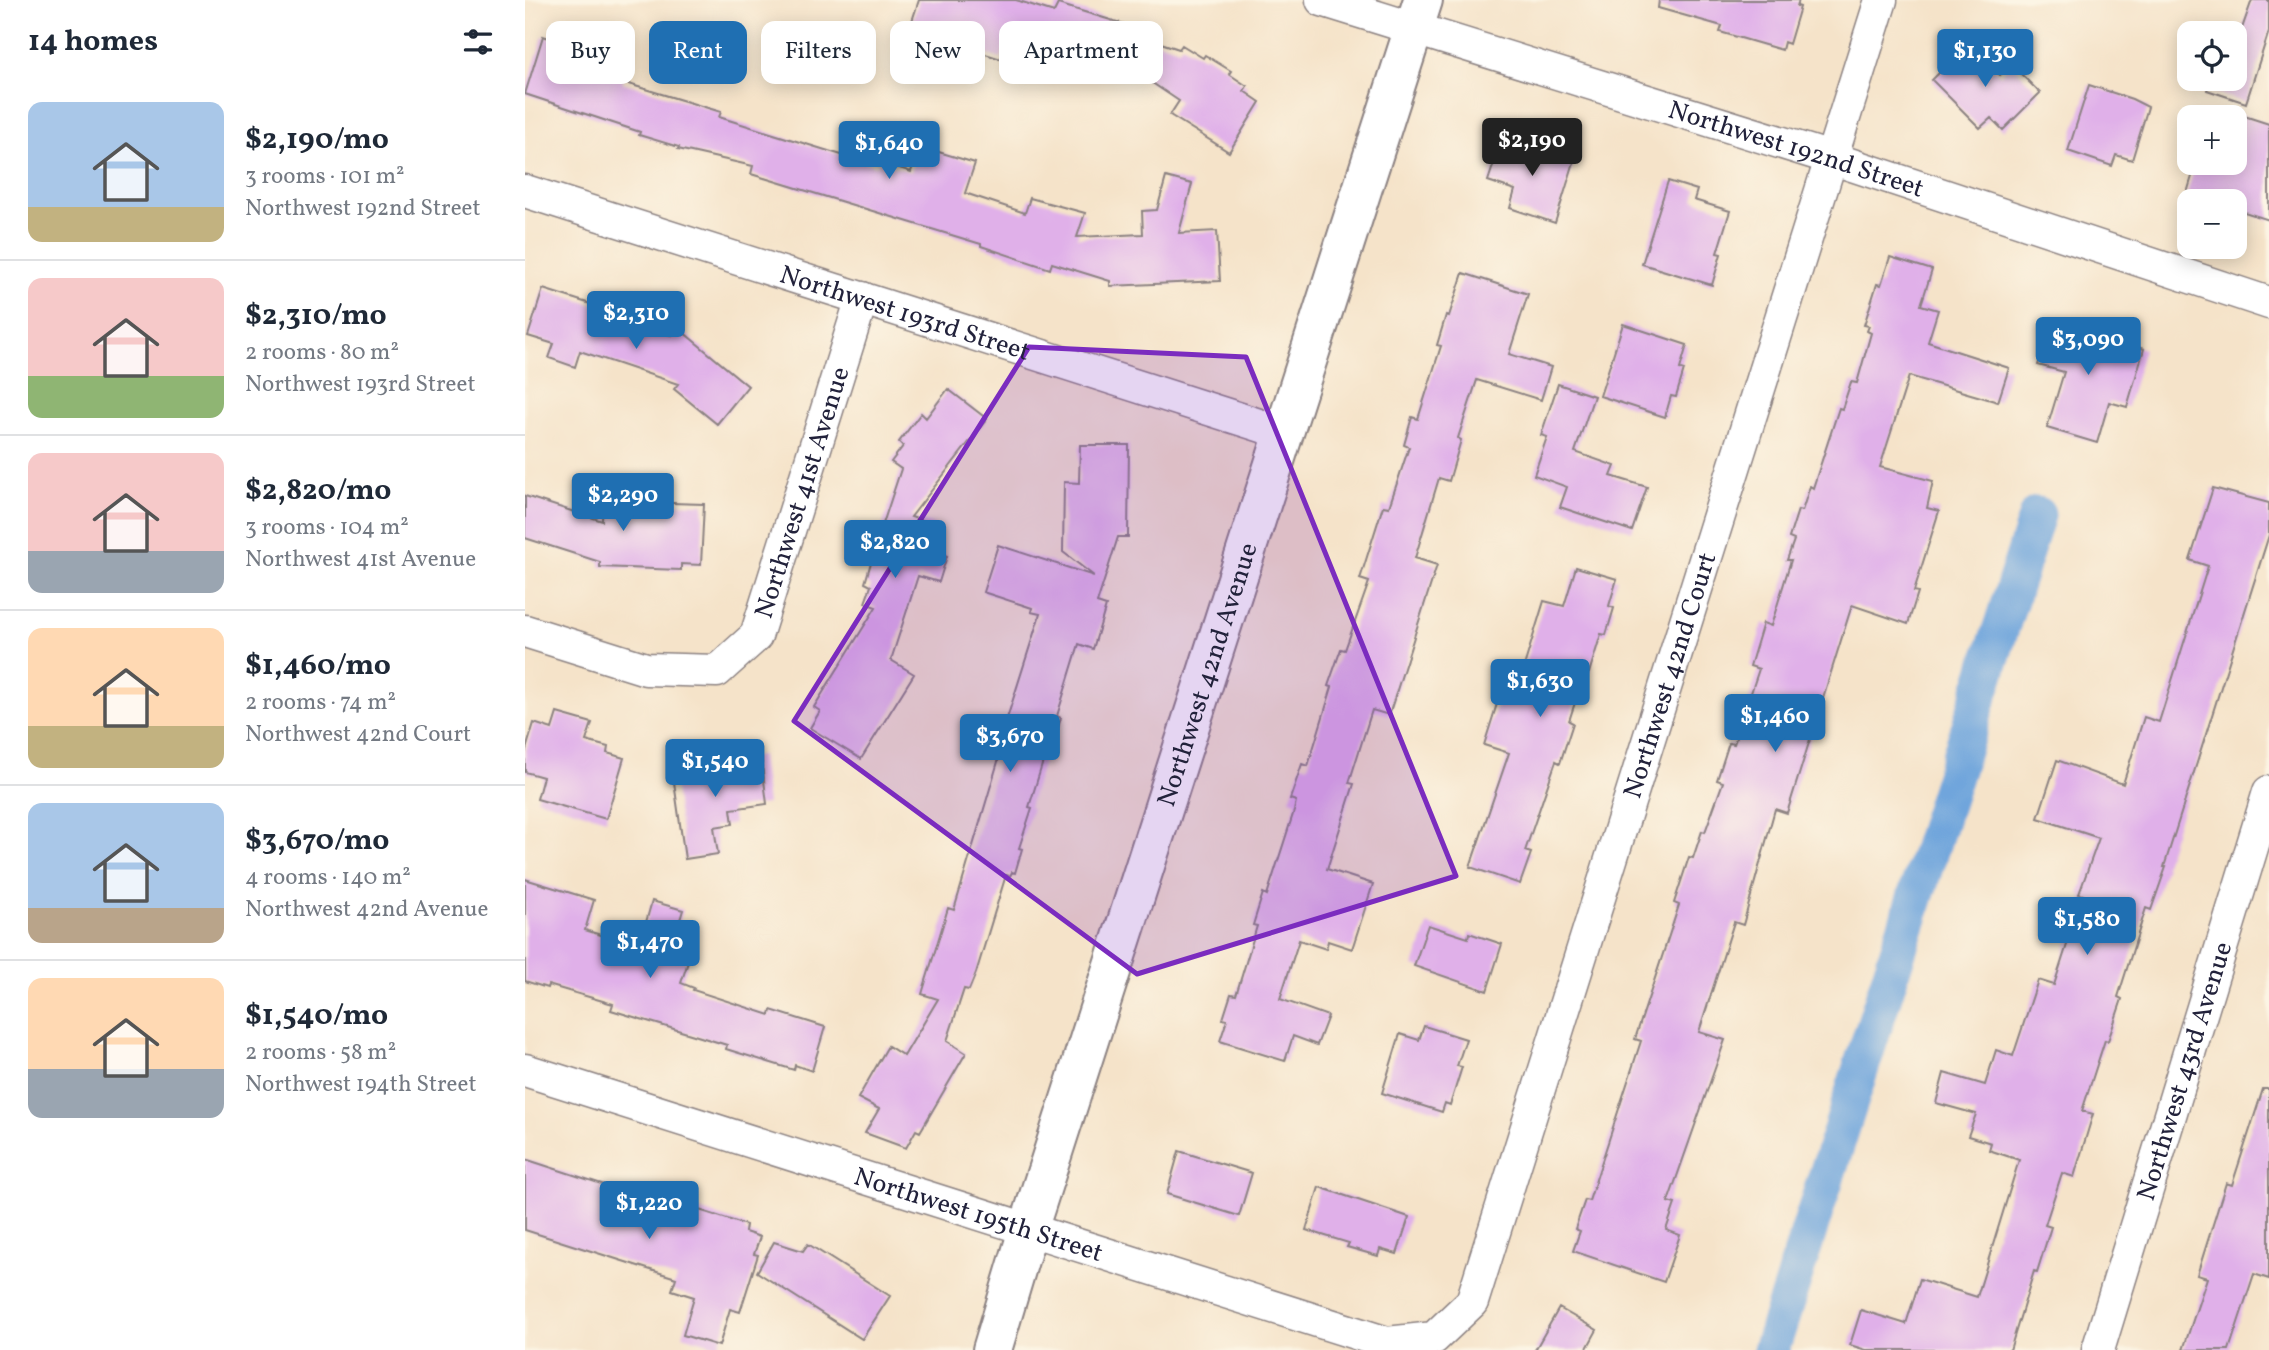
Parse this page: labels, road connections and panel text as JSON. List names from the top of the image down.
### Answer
{
  "streets": {
    "street": [
      "Northwest 192nd Street",
      "Northwest 193rd Street",
      "Northwest 41st Avenue",
      "Northwest 42nd Avenue",
      "Northwest 42nd Court",
      "Northwest 43rd Avenue",
      "Northwest 195th Street"
    ]
  },
  "crossings": [
    ["Northwest 192nd Street", "Northwest 42nd Avenue"],
    ["Northwest 192nd Street", "Northwest 42nd Court"],
    ["Northwest 193rd Street", "Northwest 41st Avenue"],
    ["Northwest 193rd Street", "Northwest 42nd Avenue"],
    ["Northwest 42nd Avenue", "Northwest 195th Street"],
    ["Northwest 42nd Court", "Northwest 195th Street"]
  ],
  "page": {
    "heading": "14 homes",
    "map_buttons": ["+", "−"],
    "chip": [
      "Buy",
      "Rent",
      "Filters",
      "New",
      "Apartment"
    ],
    "price": [
      "$1,130",
      "$2,190",
      "$1,640",
      "$2,310",
      "$3,090",
      "$2,290",
      "$2,820",
      "$1,630",
      "$1,460",
      "$3,670",
      "$1,540",
      "$1,580",
      "$1,470",
      "$1,220"
    ],
    "list": [
      {
        "name": "$2,190/mo",
        "note": "3 rooms · 101 m² · Northwest 192nd Street"
      },
      {
        "name": "$2,310/mo",
        "note": "2 rooms · 80 m² · Northwest 193rd Street"
      },
      {
        "name": "$2,820/mo",
        "note": "3 rooms · 104 m² · Northwest 41st Avenue"
      },
      {
        "name": "$1,460/mo",
        "note": "2 rooms · 74 m² · Northwest 42nd Court"
      },
      {
        "name": "$3,670/mo",
        "note": "4 rooms · 140 m² · Northwest 42nd Avenue"
      },
      {
        "name": "$1,540/mo",
        "note": "2 rooms · 58 m² · Northwest 194th Street"
      }
    ]
  }
}
